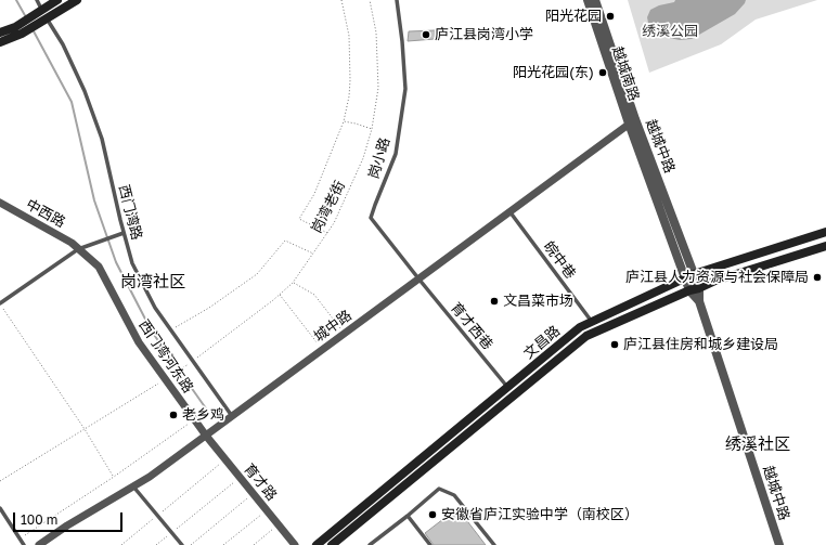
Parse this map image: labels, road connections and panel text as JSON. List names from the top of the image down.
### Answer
{
  "streets": {
    "main road": ["文昌路"],
    "street": [
      "越城南路",
      "越城中路",
      "中西路",
      "城中路",
      "西门湾河东路",
      "育才路"
    ],
    "lane": [
      "岗小路",
      "西门湾路",
      "皖中巷",
      "育才西巷"
    ],
    "path": ["岗湾老街"]
  },
  "crossings": [
    ["越城南路", "越城中路"],
    ["越城南路", "城中路"],
    ["越城南路", "文昌路"],
    ["越城中路", "城中路"],
    ["越城中路", "文昌路"],
    ["岗小路", "城中路"],
    ["岗小路", "育才西巷"],
    ["岗湾老街", "西门湾路"],
    ["岗湾老街", "西门湾河东路"],
    ["西门湾路", "城中路"],
    ["中西路", "西门湾河东路"],
    ["皖中巷", "城中路"],
    ["皖中巷", "文昌路"],
    ["城中路", "育才西巷"],
    ["城中路", "西门湾河东路"],
    ["城中路", "育才路"],
    ["育才西巷", "文昌路"],
    ["西门湾河东路", "育才路"]
  ],
  "districts": ["岗湾社区", "绣溪社区"],
  "parks": ["绣溪公园"],
  "places": [
    "阳光花园",
    "庐江县岗湾小学",
    "阳光花园(东)",
    "庐江县人力资源与社会保障局",
    "文昌菜市场",
    "庐江县住房和城乡建设局",
    "老乡鸡",
    "安徽省庐江实验中学（南校区）"
  ],
  "scale_bar": "100 m"
}
